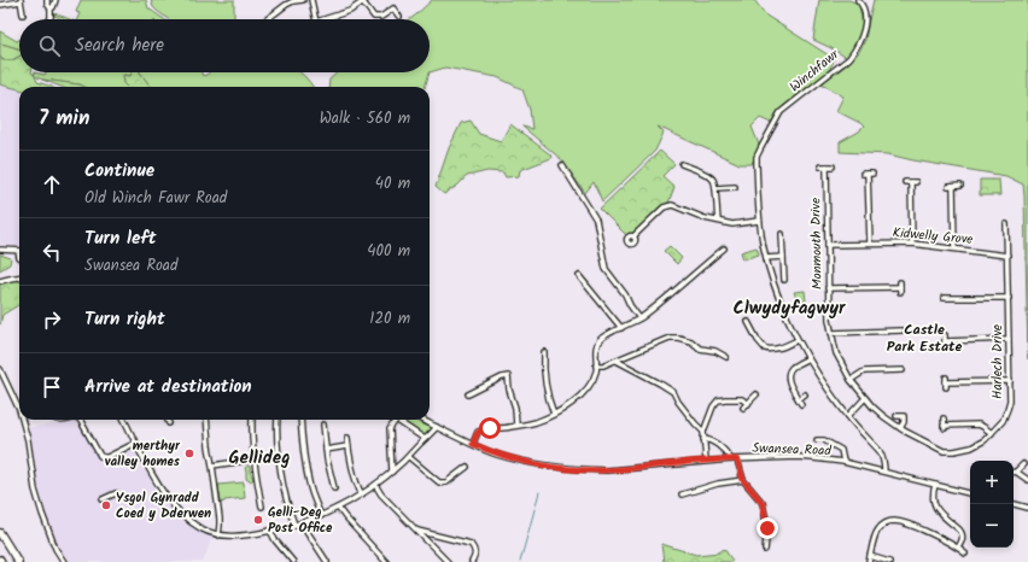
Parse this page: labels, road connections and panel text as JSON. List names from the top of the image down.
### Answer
{
  "streets": {
    "street": [
      "Winchfawr",
      "Kidwelly Grove",
      "Monmouth Drive",
      "Harlech Drive",
      "Swansea Road"
    ]
  },
  "crossings": [
    ["Winchfawr", "Swansea Road"],
    ["Kidwelly Grove", "Monmouth Drive"],
    ["Kidwelly Grove", "Harlech Drive"],
    ["Monmouth Drive", "Harlech Drive"]
  ],
  "districts": ["Clwydyfagwyr", "Castle Park Estate", "Gellideg"],
  "places": ["merthyr valley homes", "Ysgol Gynradd Coed y Dderwen", "Gelli-Deg Post Office"],
  "page": {
    "search": "Search here",
    "heading": ["7 min", "Walk · 560 m"],
    "list": [
      ["Continue", "Old Winch Fawr Road", "40 m"],
      ["Turn left", "Swansea Road", "400 m"],
      ["Turn right", "120 m"],
      "Arrive at destination"
    ],
    "map_buttons": ["+", "−"]
  }
}
